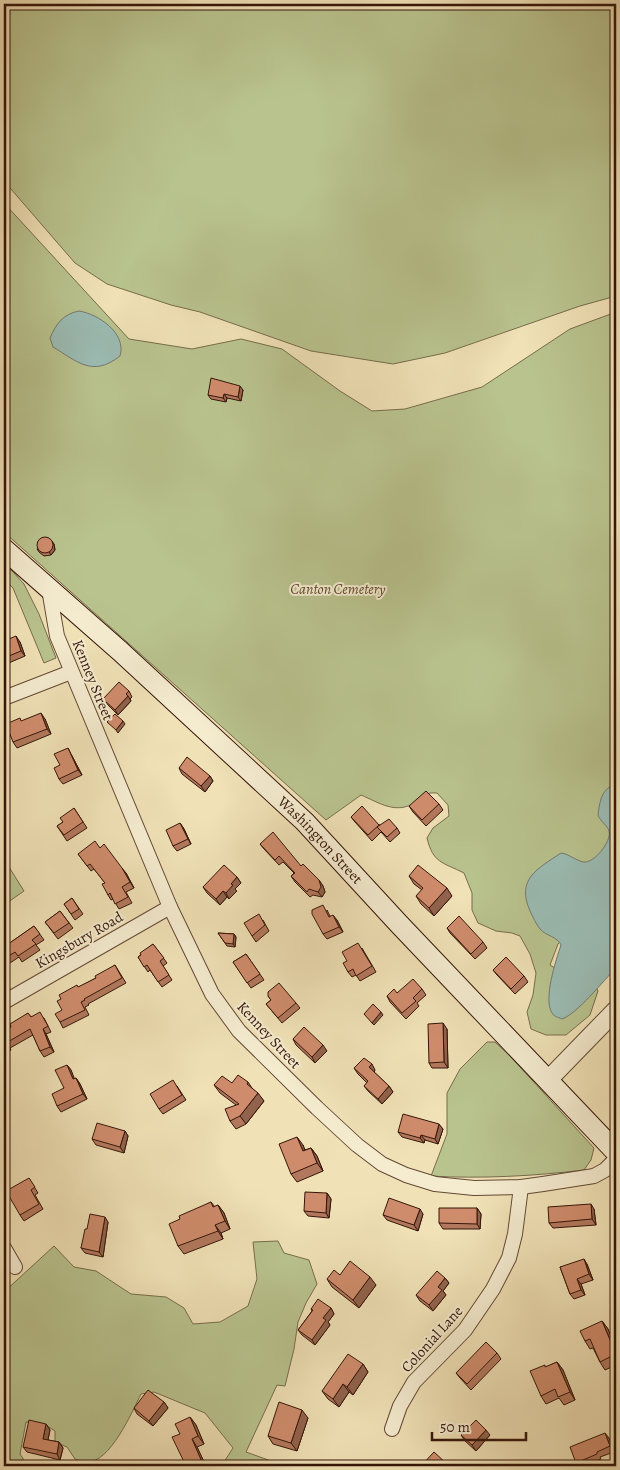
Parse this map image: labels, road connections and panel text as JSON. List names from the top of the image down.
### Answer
{
  "streets": {
    "main road": ["Washington Street"],
    "street": ["Kenney Street", "Kingsbury Road", "Colonial Lane"]
  },
  "crossings": [
    ["Kenney Street", "Washington Street"],
    ["Kenney Street", "Kingsbury Road"],
    ["Kenney Street", "Colonial Lane"]
  ],
  "parks": ["Canton Cemetery"],
  "scale_bar": "50 m"
}
